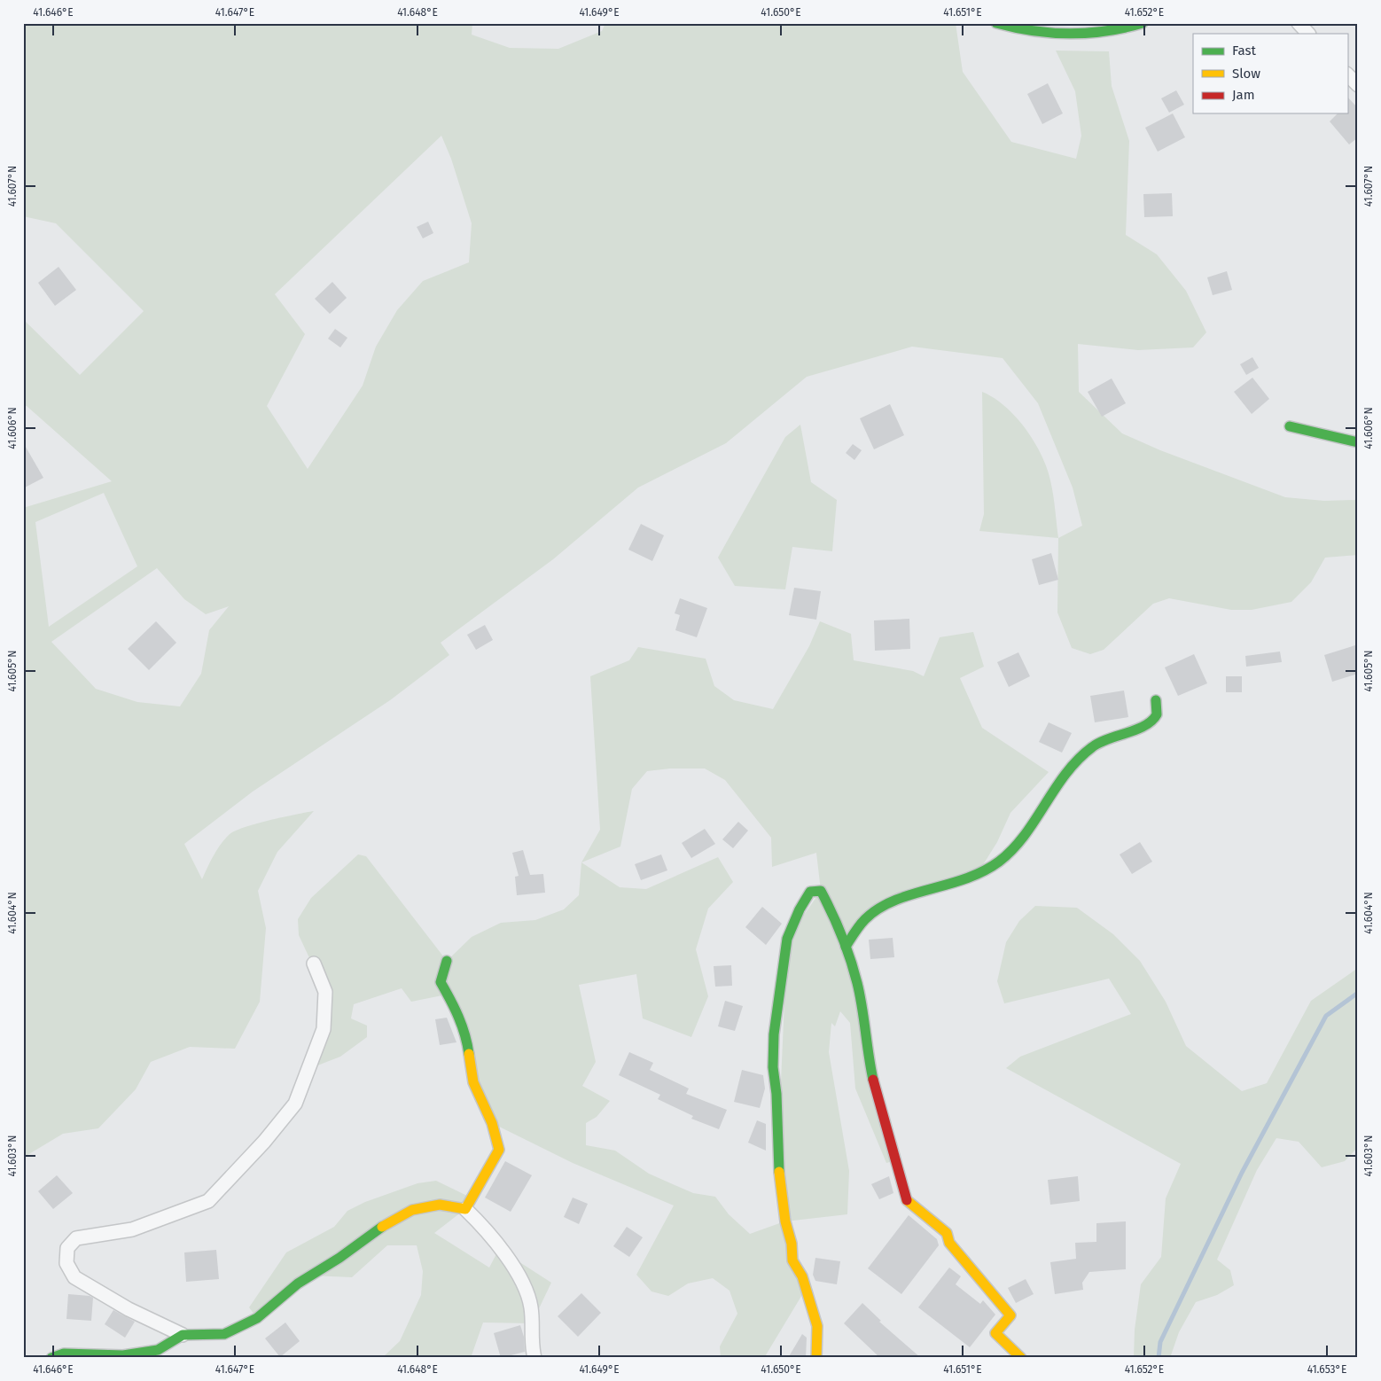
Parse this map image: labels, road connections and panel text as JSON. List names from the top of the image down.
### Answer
{
  "legend": ["Fast", "Slow", "Jam"],
  "coordinates": [
    "41.646°E",
    "41.647°E",
    "41.648°E",
    "41.649°E",
    "41.650°E",
    "41.651°E",
    "41.652°E",
    "41.607°N",
    "41.606°N",
    "41.605°N",
    "41.604°N",
    "41.603°N",
    "41.653°E"
  ]
}
